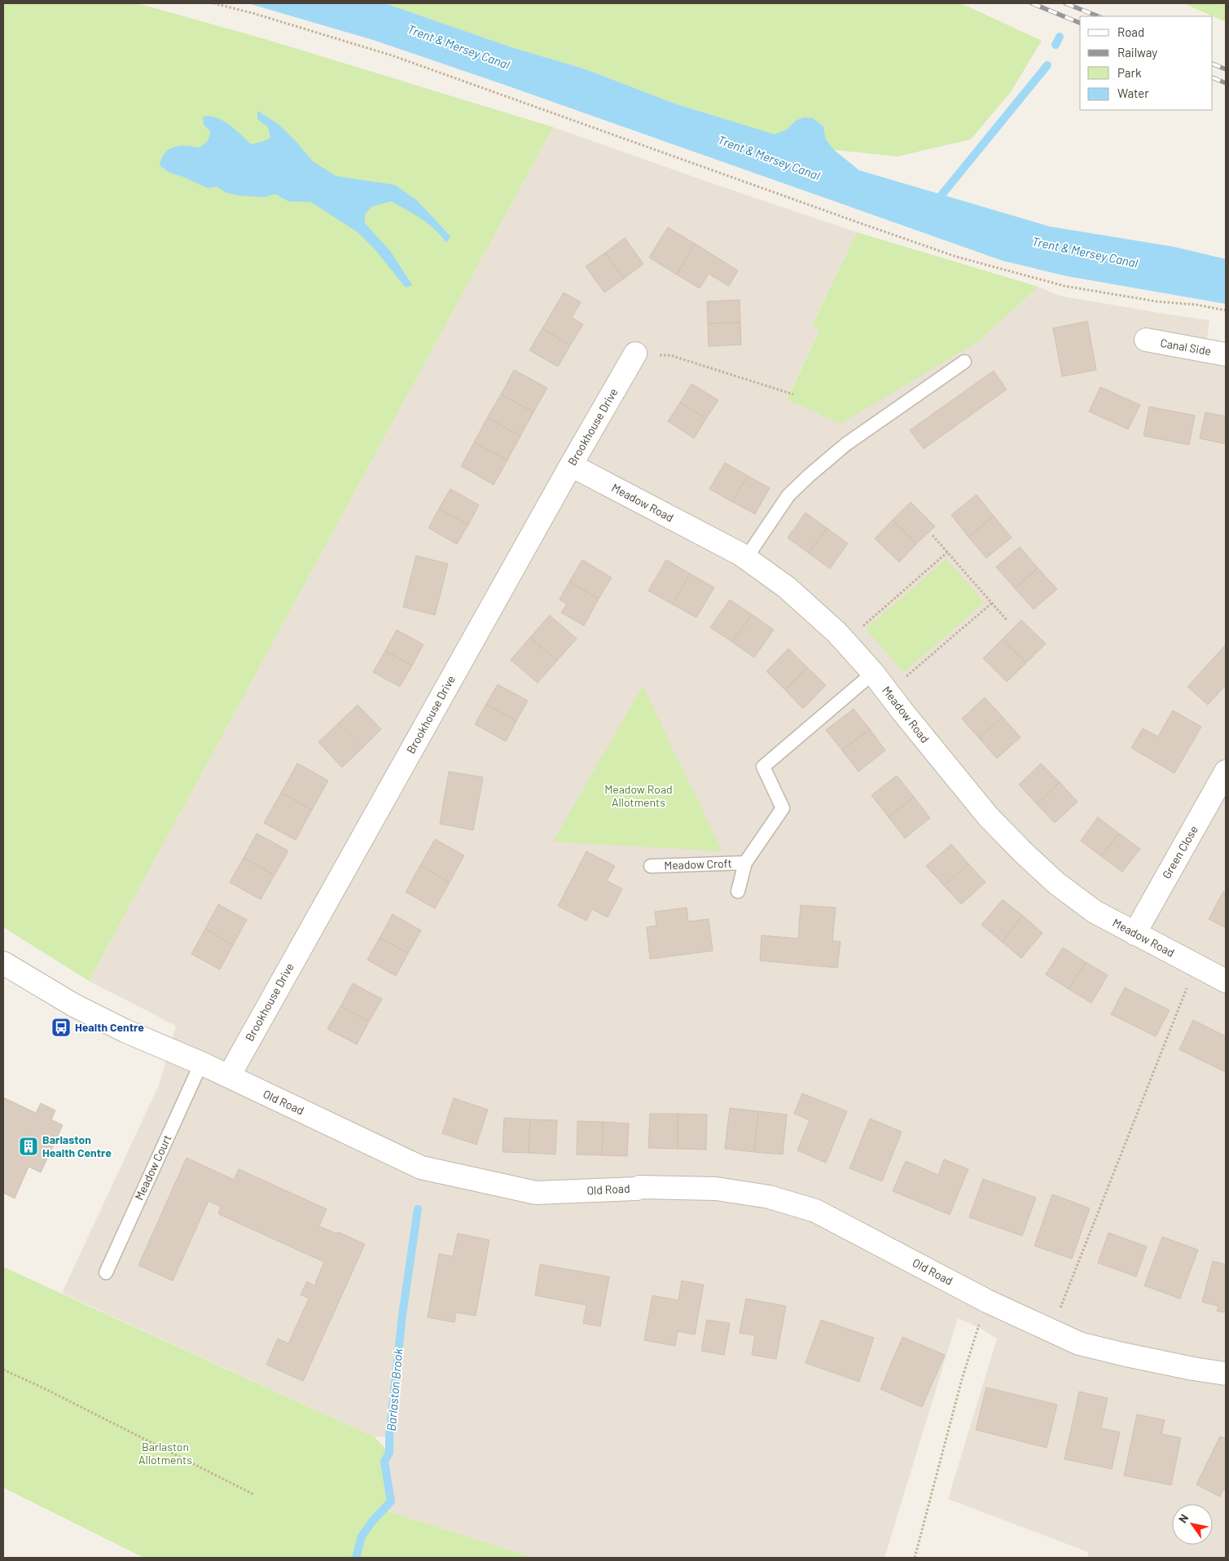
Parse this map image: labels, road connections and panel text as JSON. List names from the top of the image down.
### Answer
{
  "streets": {
    "street": [
      "Canal Side",
      "Brookhouse Drive",
      "Meadow Road",
      "Green Close",
      "Old Road"
    ],
    "lane": ["Meadow Croft", "Meadow Court"]
  },
  "crossings": [
    ["Brookhouse Drive", "Meadow Road"],
    ["Brookhouse Drive", "Old Road"],
    ["Meadow Road", "Green Close"],
    ["Old Road", "Meadow Court"]
  ],
  "water": ["Trent & Mersey Canal", "Barlaston Brook"],
  "parks": ["Meadow Road Allotments", "Barlaston Allotments"],
  "places": {
    "bus stop": ["Health Centre"],
    "building": ["Barlaston Health Centre"]
  },
  "legend": [
    "Road",
    "Railway",
    "Park",
    "Water"
  ],
  "north": "top left"
}
